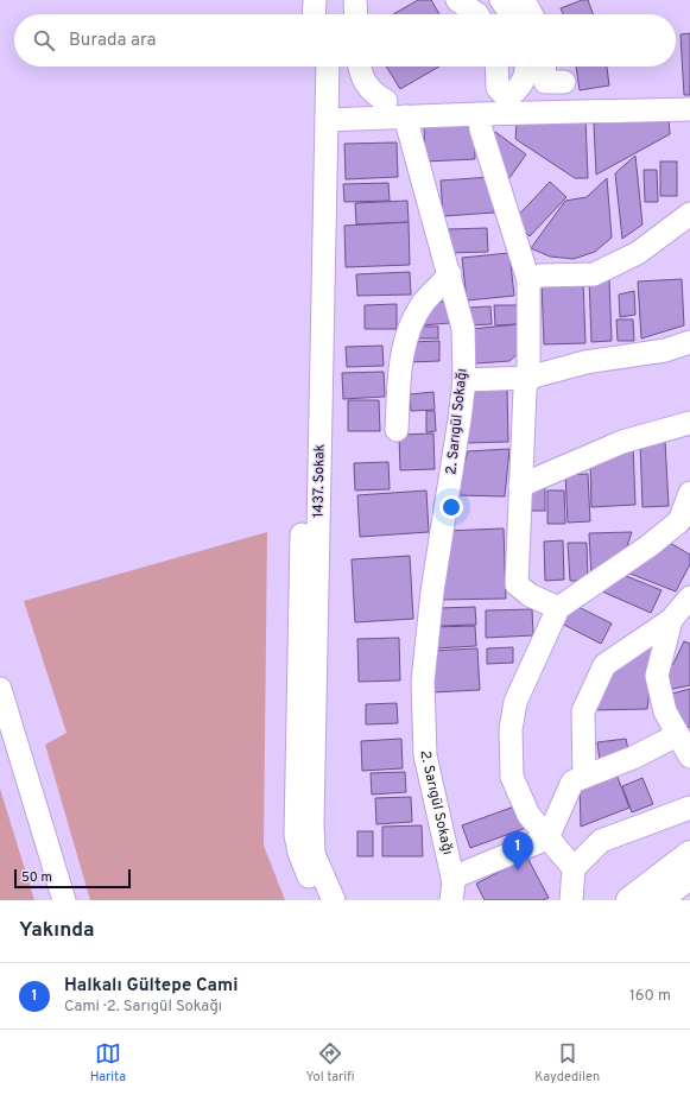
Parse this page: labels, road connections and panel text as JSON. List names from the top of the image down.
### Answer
{
  "streets": {
    "street": ["2. Sarıgül Sokağı", "1437. Sokak"]
  },
  "scale_bar": "50 m",
  "page": {
    "search": "Burada ara",
    "pins": "1",
    "scale": "50 m",
    "heading": "Yakında",
    "list": [
      {
        "mark": "1",
        "name": "Halkalı Gültepe Cami",
        "note": "Cami · 2. Sarıgül Sokağı",
        "value": "160 m"
      }
    ],
    "nav": ["Harita", "Yol tarifi", "Kaydedilen"]
  }
}
